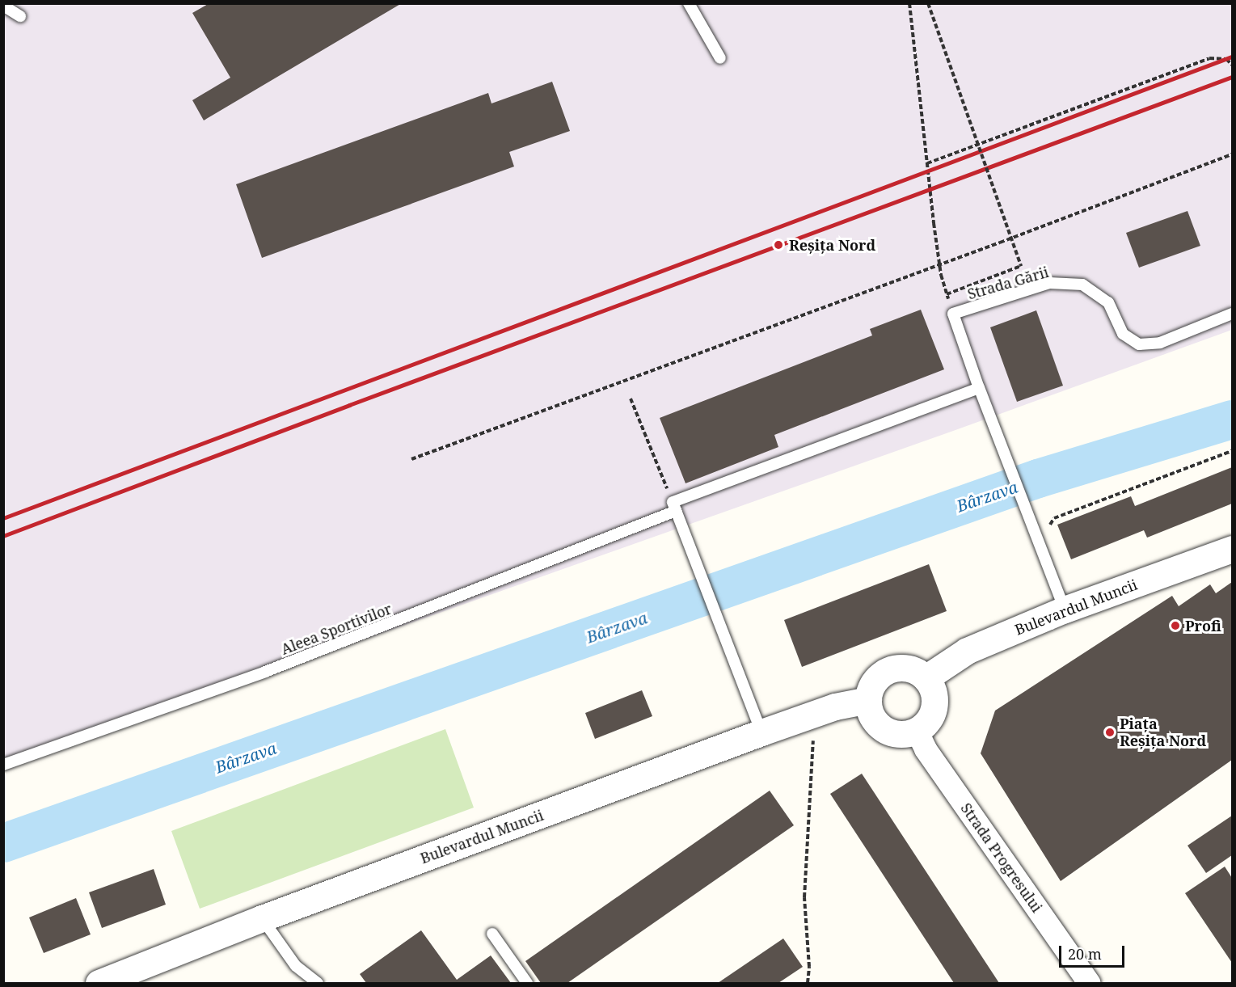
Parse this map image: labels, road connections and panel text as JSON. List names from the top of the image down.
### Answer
{
  "streets": {
    "street": ["Bulevardul Muncii", "Strada Progresului"],
    "lane": ["Strada Gării", "Aleea Sportivilor"]
  },
  "crossings": [
    ["Strada Gării", "Bulevardul Muncii"],
    ["Bulevardul Muncii", "Strada Progresului"]
  ],
  "water": ["Bârzava"],
  "places": ["Reșița Nord", "Profi", "Piața Reșița Nord"],
  "scale_bar": "20 m"
}
